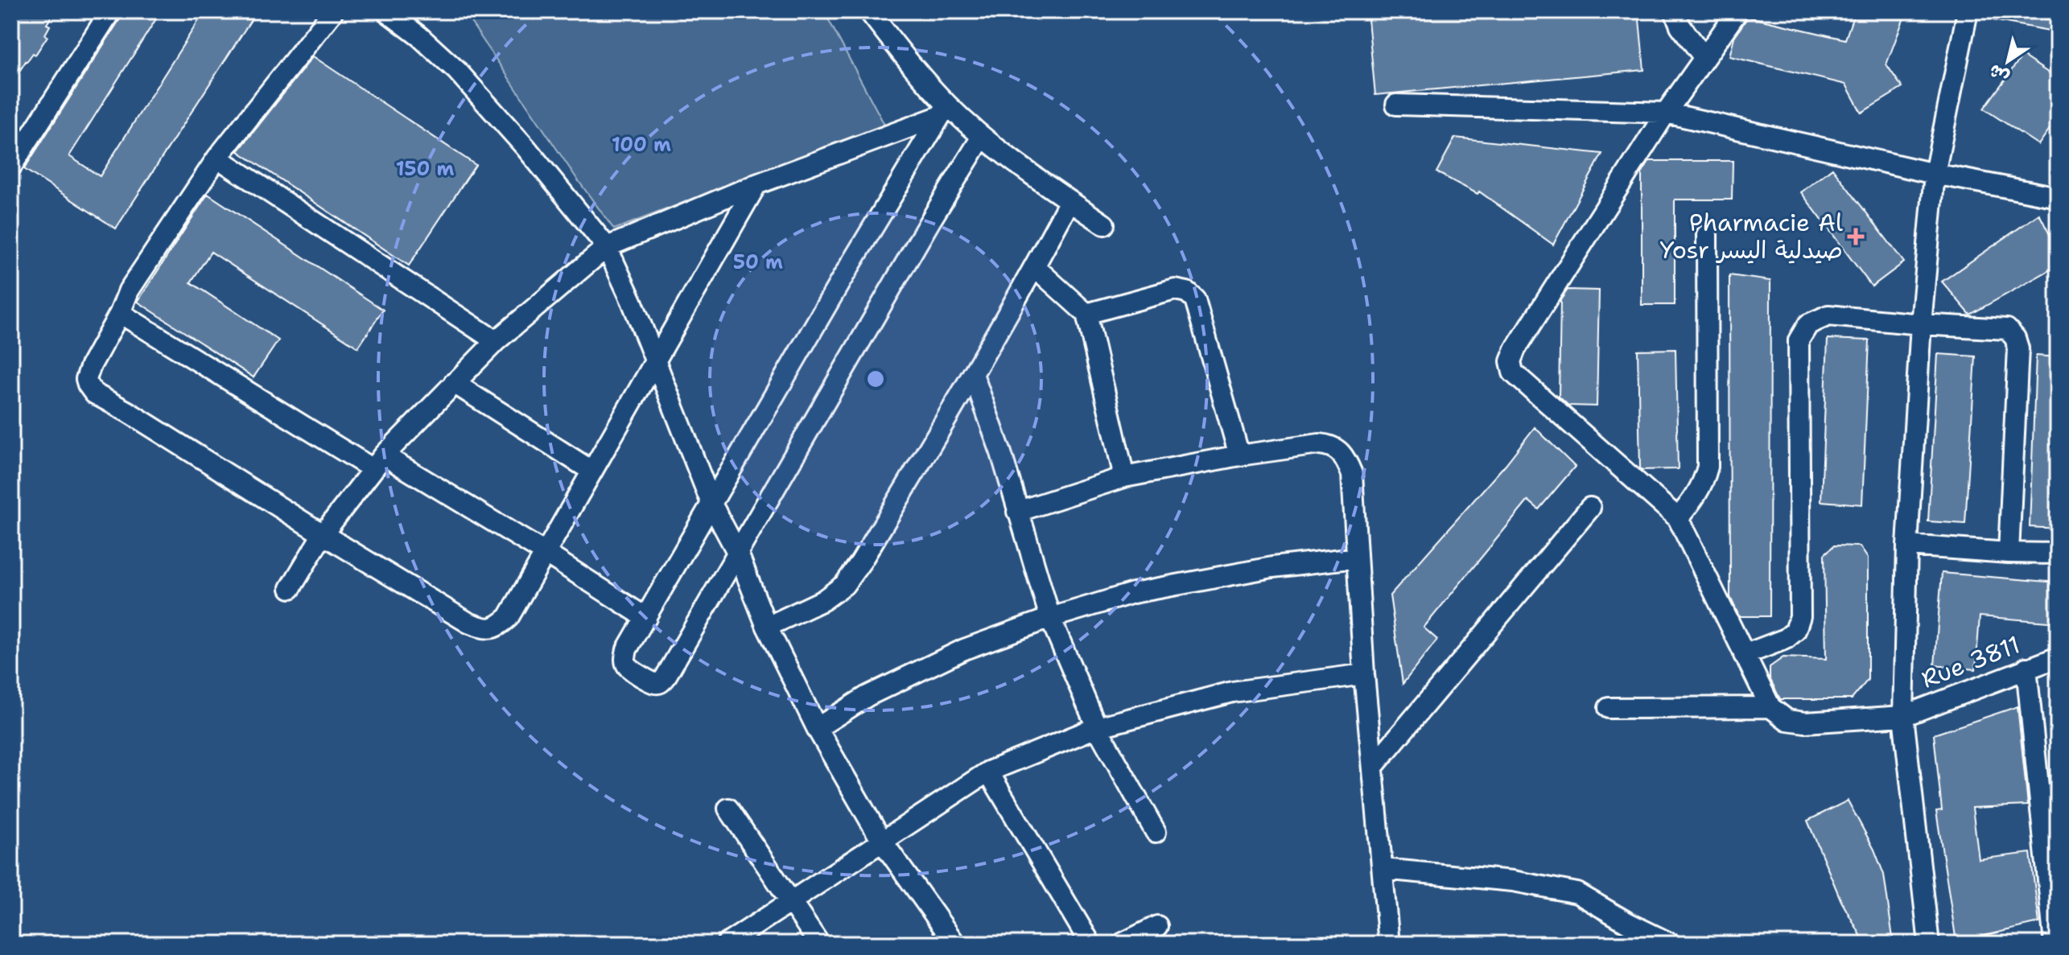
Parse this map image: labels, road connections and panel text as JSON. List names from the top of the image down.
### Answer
{
  "streets": {
    "street": ["Rue 3811"]
  },
  "places": {
    "health": ["Pharmacie Al Yosr صيدلية اليسر"]
  },
  "north": "bottom left",
  "rings": ["100 m", "150 m", "50 m"]
}
